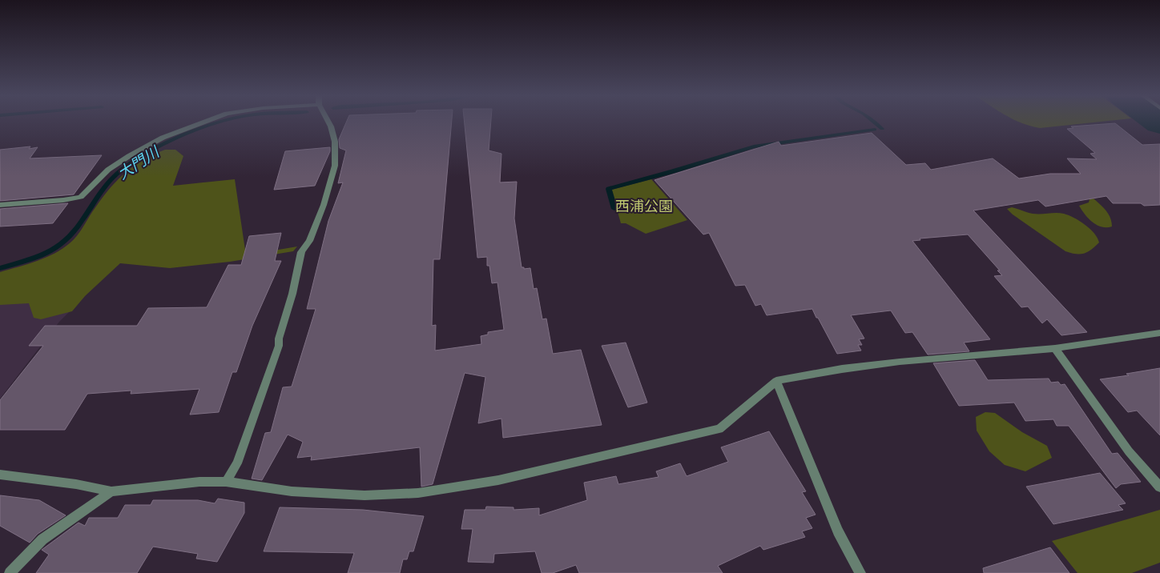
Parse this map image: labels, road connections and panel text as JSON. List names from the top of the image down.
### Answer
{
  "water": ["大門川"],
  "parks": ["西浦公園"]
}
